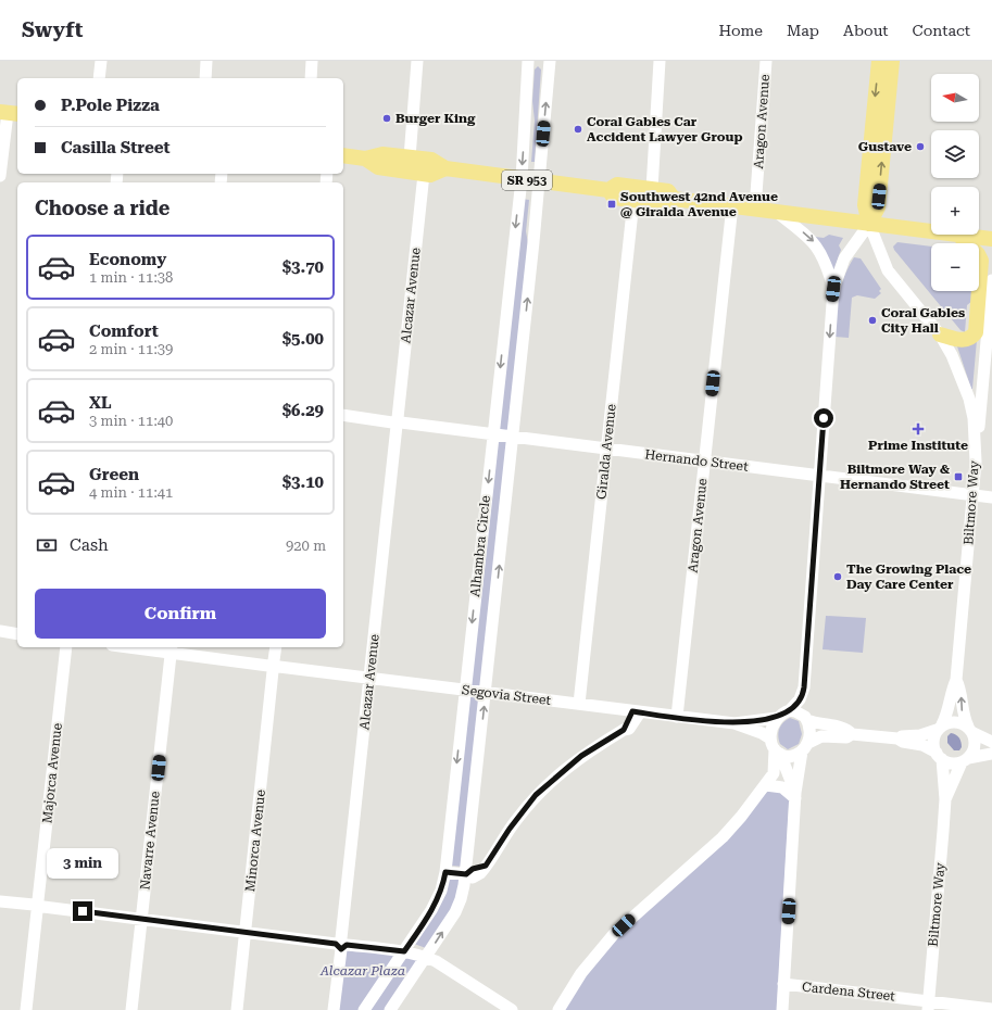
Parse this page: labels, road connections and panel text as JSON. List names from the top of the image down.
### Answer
{
  "streets": {
    "main road": ["SR 953"],
    "street": [
      "Aragon Avenue",
      "Alcazar Avenue",
      "Giralda Avenue",
      "Hernando Street",
      "Biltmore Way",
      "Alhambra Circle",
      "Segovia Street",
      "Majorca Avenue",
      "Navarre Avenue",
      "Minorca Avenue",
      "Cardena Street"
    ]
  },
  "crossings": [
    ["Aragon Avenue", "SR 953"],
    ["Aragon Avenue", "Hernando Street"],
    ["Aragon Avenue", "Segovia Street"],
    ["SR 953", "Alcazar Avenue"],
    ["SR 953", "Giralda Avenue"],
    ["SR 953", "Biltmore Way"],
    ["SR 953", "Alhambra Circle"],
    ["Alcazar Avenue", "Hernando Street"],
    ["Alcazar Avenue", "Segovia Street"],
    ["Giralda Avenue", "Hernando Street"],
    ["Giralda Avenue", "Segovia Street"],
    ["Hernando Street", "Biltmore Way"],
    ["Hernando Street", "Alhambra Circle"],
    ["Biltmore Way", "Cardena Street"],
    ["Alhambra Circle", "Segovia Street"],
    ["Segovia Street", "Navarre Avenue"],
    ["Segovia Street", "Minorca Avenue"]
  ],
  "parks": ["Alcazar Plaza"],
  "places": {
    "other": [
      "Burger King",
      "Coral Gables Car Accident Lawyer Group",
      "Gustave",
      "Coral Gables City Hall",
      "The Growing Place Day Care Center"
    ],
    "transit": ["Southwest 42nd Avenue @ Giralda Avenue", "Biltmore Way & Hernando Street"],
    "health": ["Prime Institute"]
  },
  "north": "left",
  "page": {
    "header": "Swyft",
    "nav": [
      "Home",
      "Map",
      "About",
      "Contact"
    ],
    "map_buttons": ["+", "−"],
    "banner": ["P.Pole Pizza", "Casilla Street"],
    "heading": "Choose a ride",
    "list": [
      {
        "name": "Economy",
        "note": "1 min · 11:38",
        "value": "$3.70"
      },
      {
        "name": "Comfort",
        "note": "2 min · 11:39",
        "value": "$5.00"
      },
      {
        "name": "XL",
        "note": "3 min · 11:40",
        "value": "$6.29"
      },
      {
        "name": "Green",
        "note": "4 min · 11:41",
        "value": "$3.10"
      }
    ],
    "pay": ["Cash", "920 m"],
    "buttons": "Confirm",
    "bubble": "3 min"
  }
}
